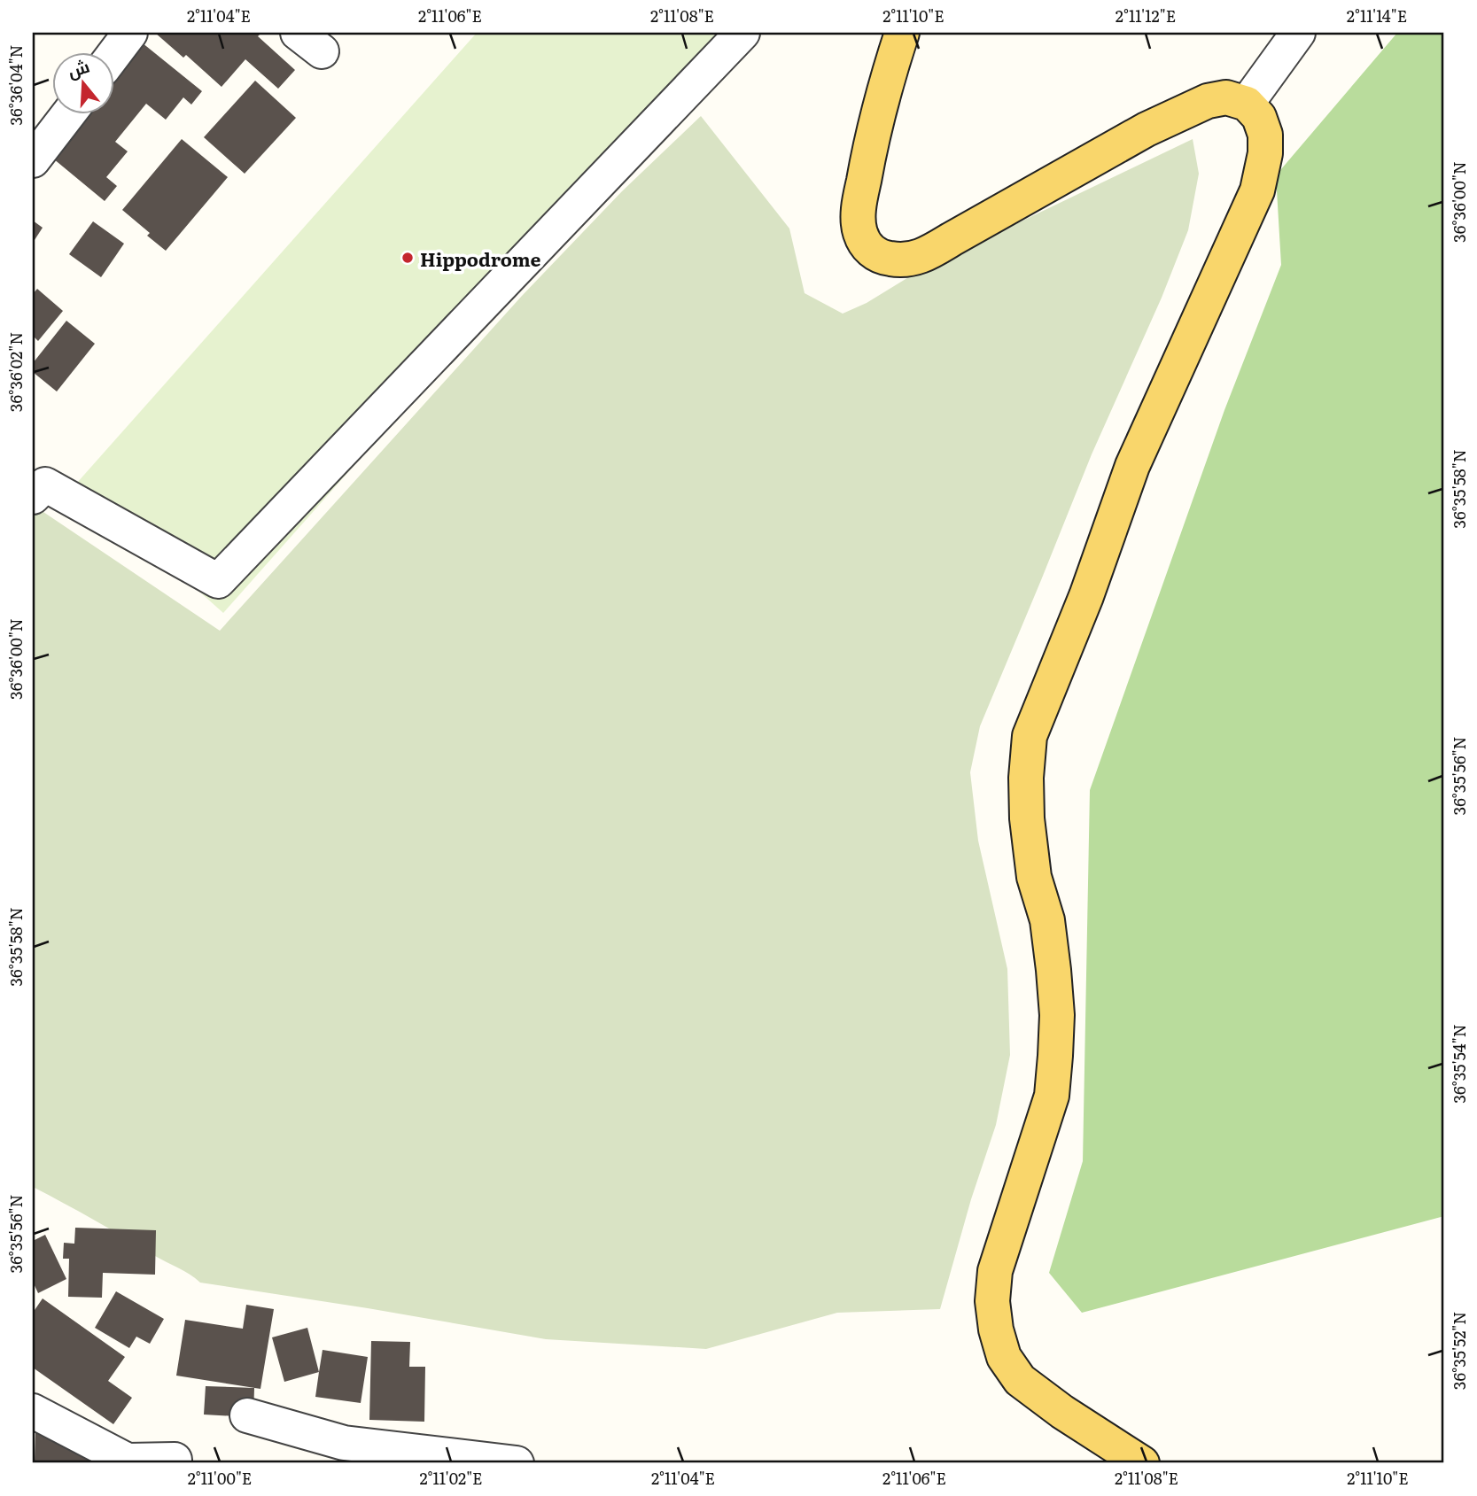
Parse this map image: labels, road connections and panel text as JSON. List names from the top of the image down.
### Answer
{
  "places": ["Hippodrome"],
  "north": "top",
  "coordinates": [
    "2°11'04\"E",
    "2°11'06\"E",
    "2°11'08\"E",
    "2°11'10\"E",
    "2°11'12\"E",
    "2°11'14\"E",
    "36°36'04\"N",
    "36°36'00\"N",
    "36°36'02\"N",
    "36°35'58\"N",
    "36°35'56\"N",
    "36°35'54\"N",
    "36°35'52\"N",
    "2°11'00\"E",
    "2°11'02\"E"
  ]
}
